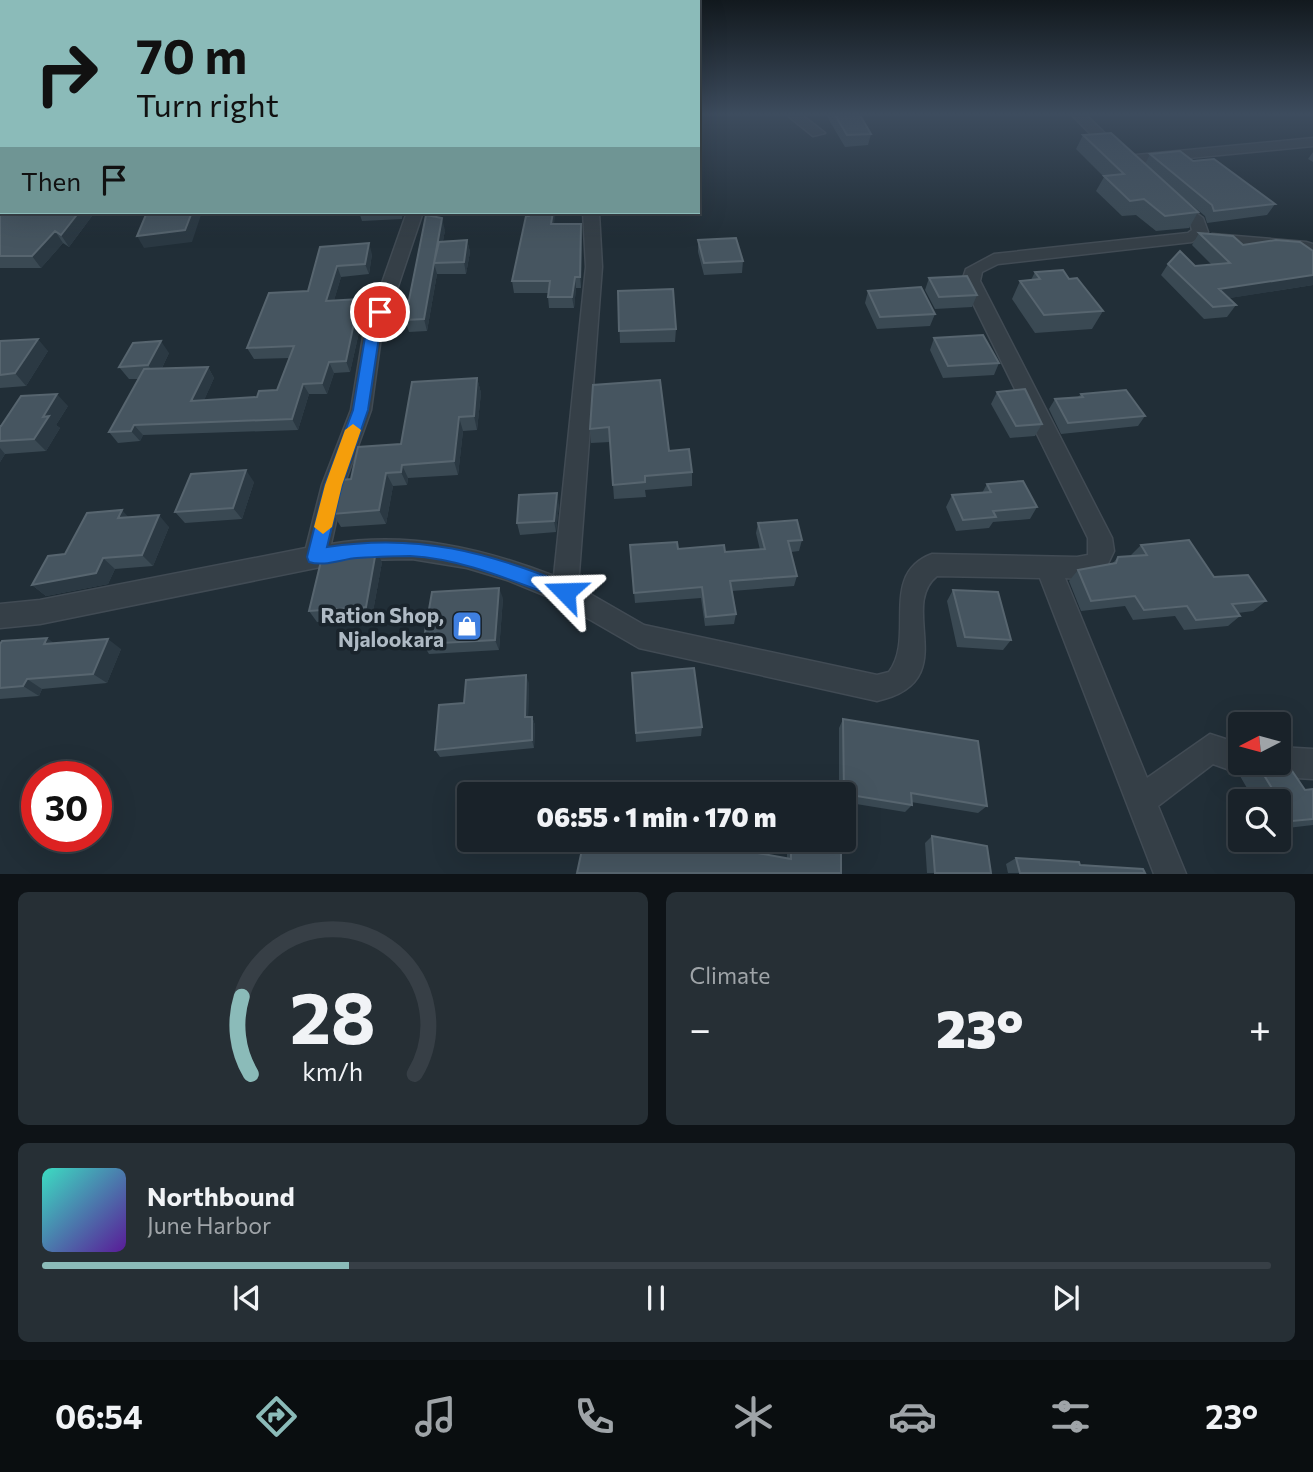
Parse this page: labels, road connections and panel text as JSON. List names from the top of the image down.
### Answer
{
  "places": {
    "shop": ["Ration Shop, Njalookara"]
  },
  "north": "left",
  "page": {
    "turn": ["70 m", "Turn right"],
    "then": "Then",
    "limit": "30",
    "trip": "06:55 · 1 min · 170 m",
    "tile": "Climate",
    "heat": ["−", "23°", "+"],
    "song": ["Northbound", "June Harbor"],
    "tabs": ["06:54", "23°"],
    "gauge": ["28", "km/h"]
  }
}
